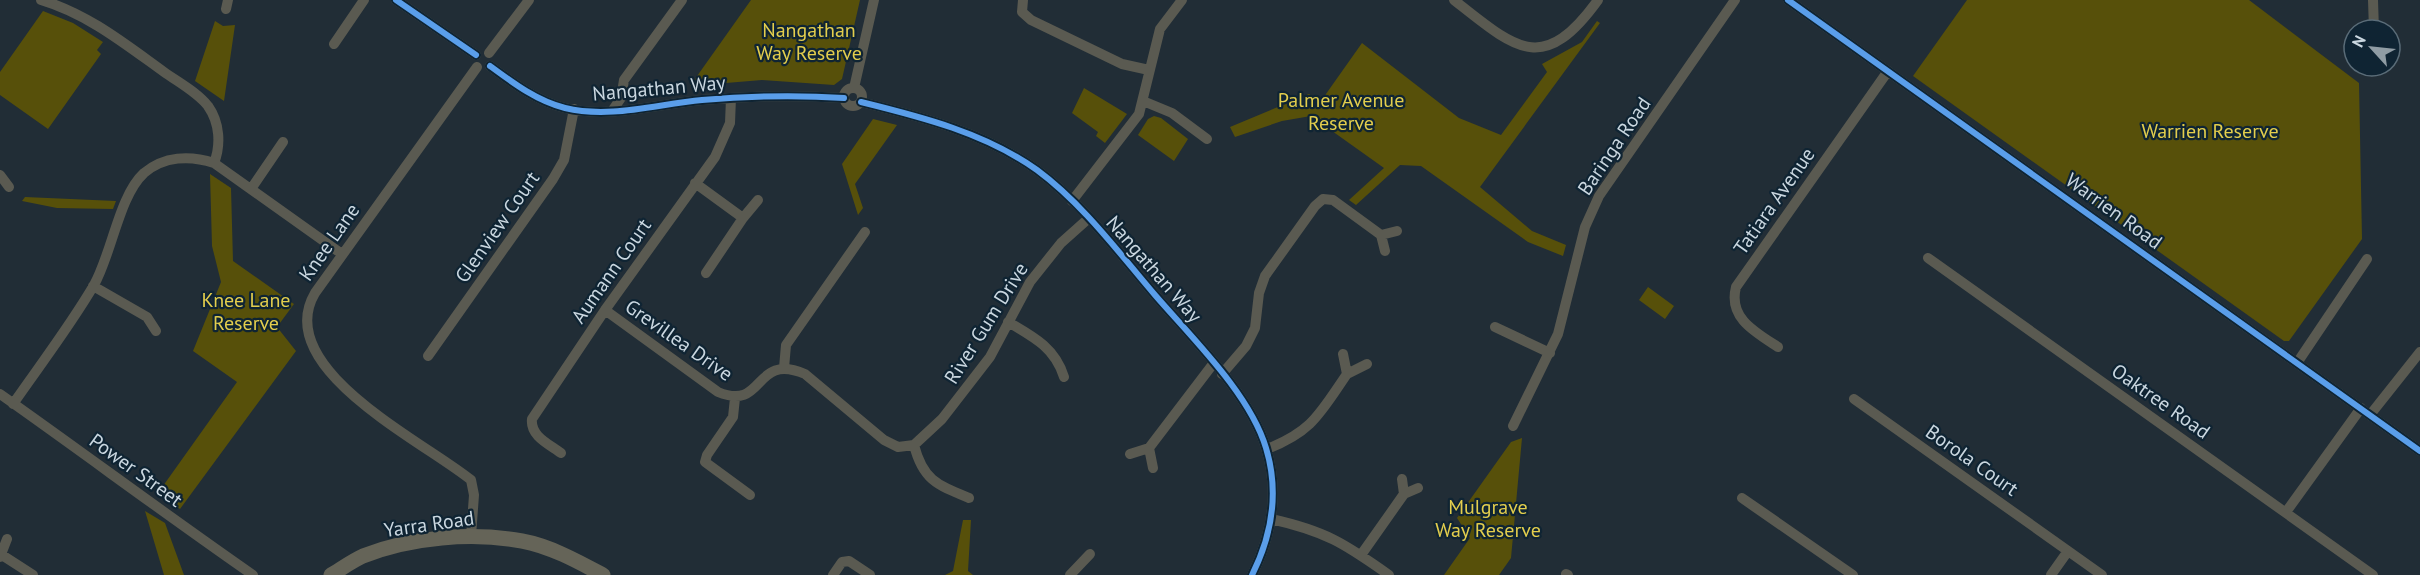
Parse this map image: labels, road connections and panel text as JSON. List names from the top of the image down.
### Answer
{
  "streets": {
    "main road": ["Yarra Road"],
    "street": [
      "Nangathan Way",
      "Baringa Road",
      "Tatiara Avenue",
      "Warrien Road",
      "Glenview Court",
      "Knee Lane",
      "Aumann Court",
      "River Gum Drive",
      "Grevillea Drive",
      "Oaktree Road",
      "Borola Court",
      "Power Street"
    ]
  },
  "crossings": [
    ["Nangathan Way", "Glenview Court"],
    ["Nangathan Way", "Knee Lane"],
    ["Nangathan Way", "Aumann Court"],
    ["Nangathan Way", "River Gum Drive"],
    ["Tatiara Avenue", "Warrien Road"],
    ["Knee Lane", "Yarra Road"],
    ["Aumann Court", "Grevillea Drive"]
  ],
  "parks": [
    "Nangathan Way Reserve",
    "Palmer Avenue Reserve",
    "Warrien Reserve",
    "Knee Lane Reserve",
    "Mulgrave Way Reserve"
  ],
  "north": "top left"
}
